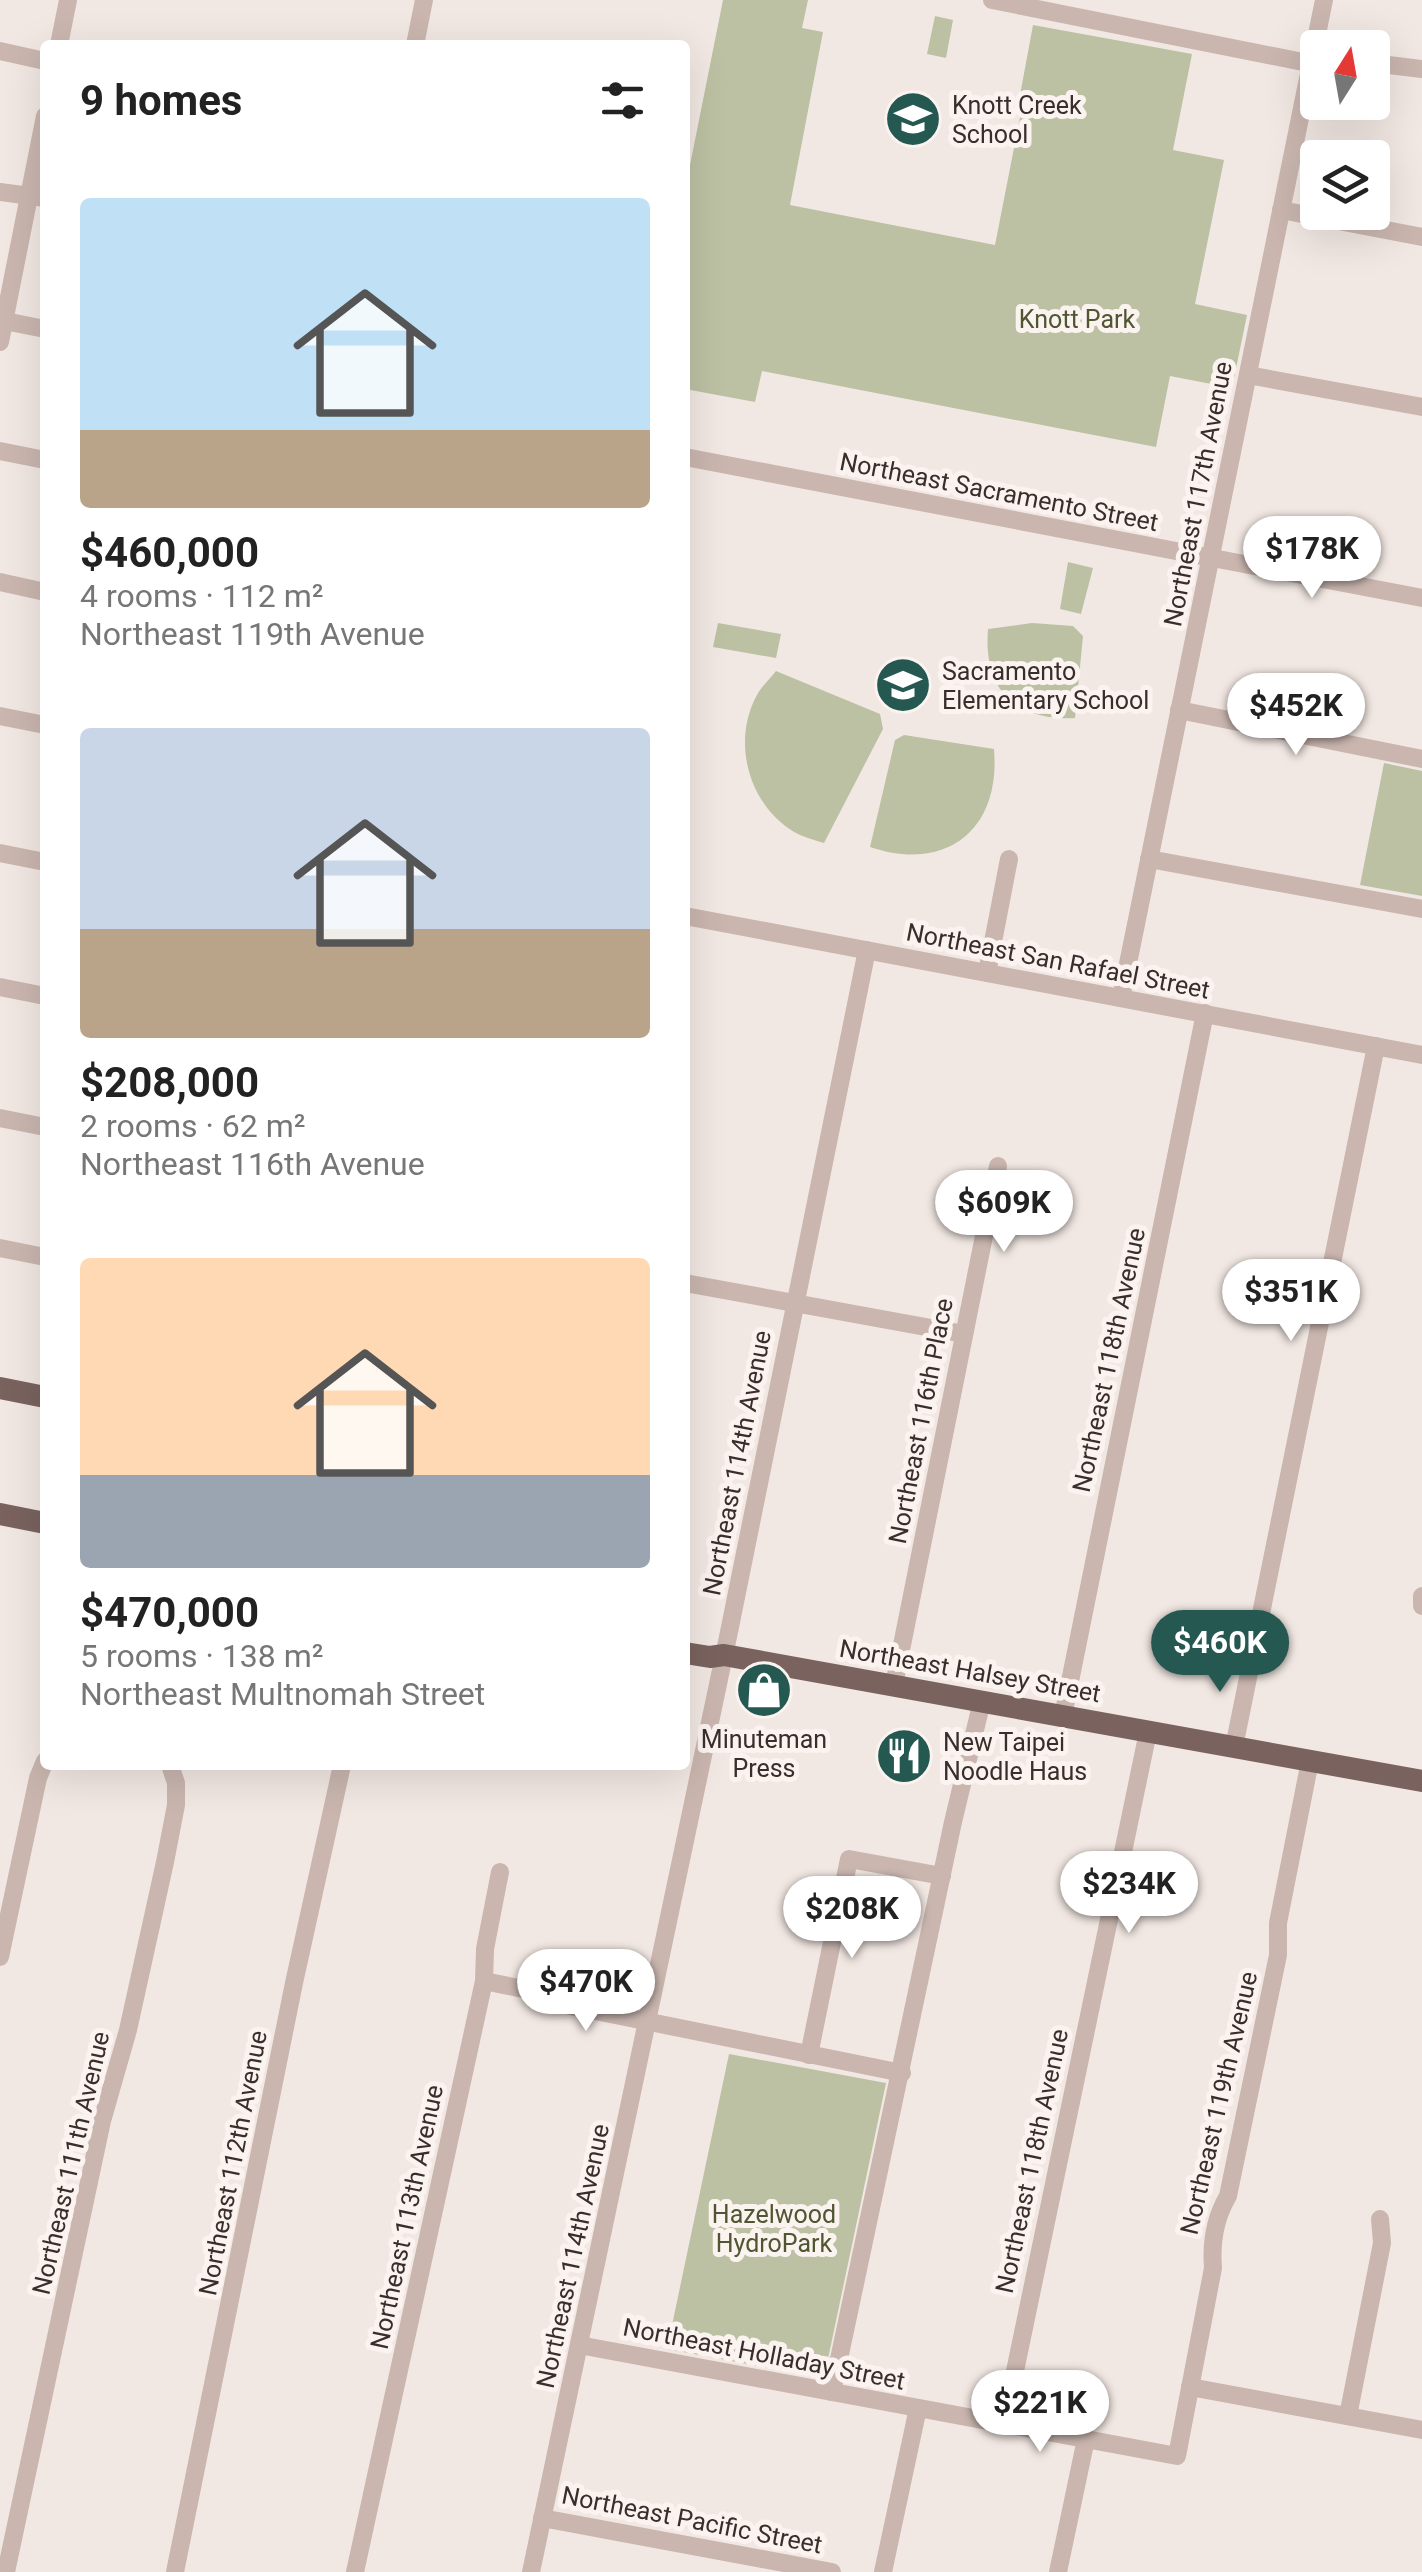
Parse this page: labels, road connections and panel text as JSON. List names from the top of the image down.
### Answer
{
  "streets": {
    "main road": ["Northeast Halsey Street"],
    "street": [
      "Northeast Sacramento Street",
      "Northeast 117th Avenue",
      "Northeast San Rafael Street",
      "Northeast 118th Avenue",
      "Northeast 116th Place",
      "Northeast 114th Avenue",
      "Northeast 119th Avenue",
      "Northeast 111th Avenue",
      "Northeast 112th Avenue",
      "Northeast 113th Avenue",
      "Northeast Holladay Street",
      "Northeast Pacific Street"
    ]
  },
  "crossings": [
    ["Northeast Sacramento Street", "Northeast 117th Avenue"],
    ["Northeast 117th Avenue", "Northeast San Rafael Street"],
    ["Northeast San Rafael Street", "Northeast 118th Avenue"],
    ["Northeast San Rafael Street", "Northeast 114th Avenue"],
    ["Northeast 118th Avenue", "Northeast Halsey Street"],
    ["Northeast 118th Avenue", "Northeast Holladay Street"],
    ["Northeast 116th Place", "Northeast Halsey Street"],
    ["Northeast 114th Avenue", "Northeast Halsey Street"],
    ["Northeast 114th Avenue", "Northeast Holladay Street"],
    ["Northeast 114th Avenue", "Northeast Pacific Street"],
    ["Northeast Halsey Street", "Northeast 119th Avenue"],
    ["Northeast 119th Avenue", "Northeast Holladay Street"]
  ],
  "parks": ["Knott Park", "Hazelwood HydroPark"],
  "places": {
    "school or university": ["Knott Creek School", "Sacramento Elementary School"],
    "shop": ["Minuteman Press"],
    "restaurant": ["New Taipei Noodle Haus"]
  },
  "north": "top",
  "page": {
    "heading": "9 homes",
    "list": [
      {
        "name": "$460,000",
        "note": "4 rooms · 112 m² · Northeast 119th Avenue"
      },
      {
        "name": "$208,000",
        "note": "2 rooms · 62 m² · Northeast 116th Avenue"
      },
      {
        "name": "$470,000",
        "note": "5 rooms · 138 m² · Northeast Multnomah Street"
      }
    ],
    "price": [
      "$178K",
      "$452K",
      "$609K",
      "$351K",
      "$460K",
      "$234K",
      "$208K",
      "$470K",
      "$221K"
    ]
  }
}
